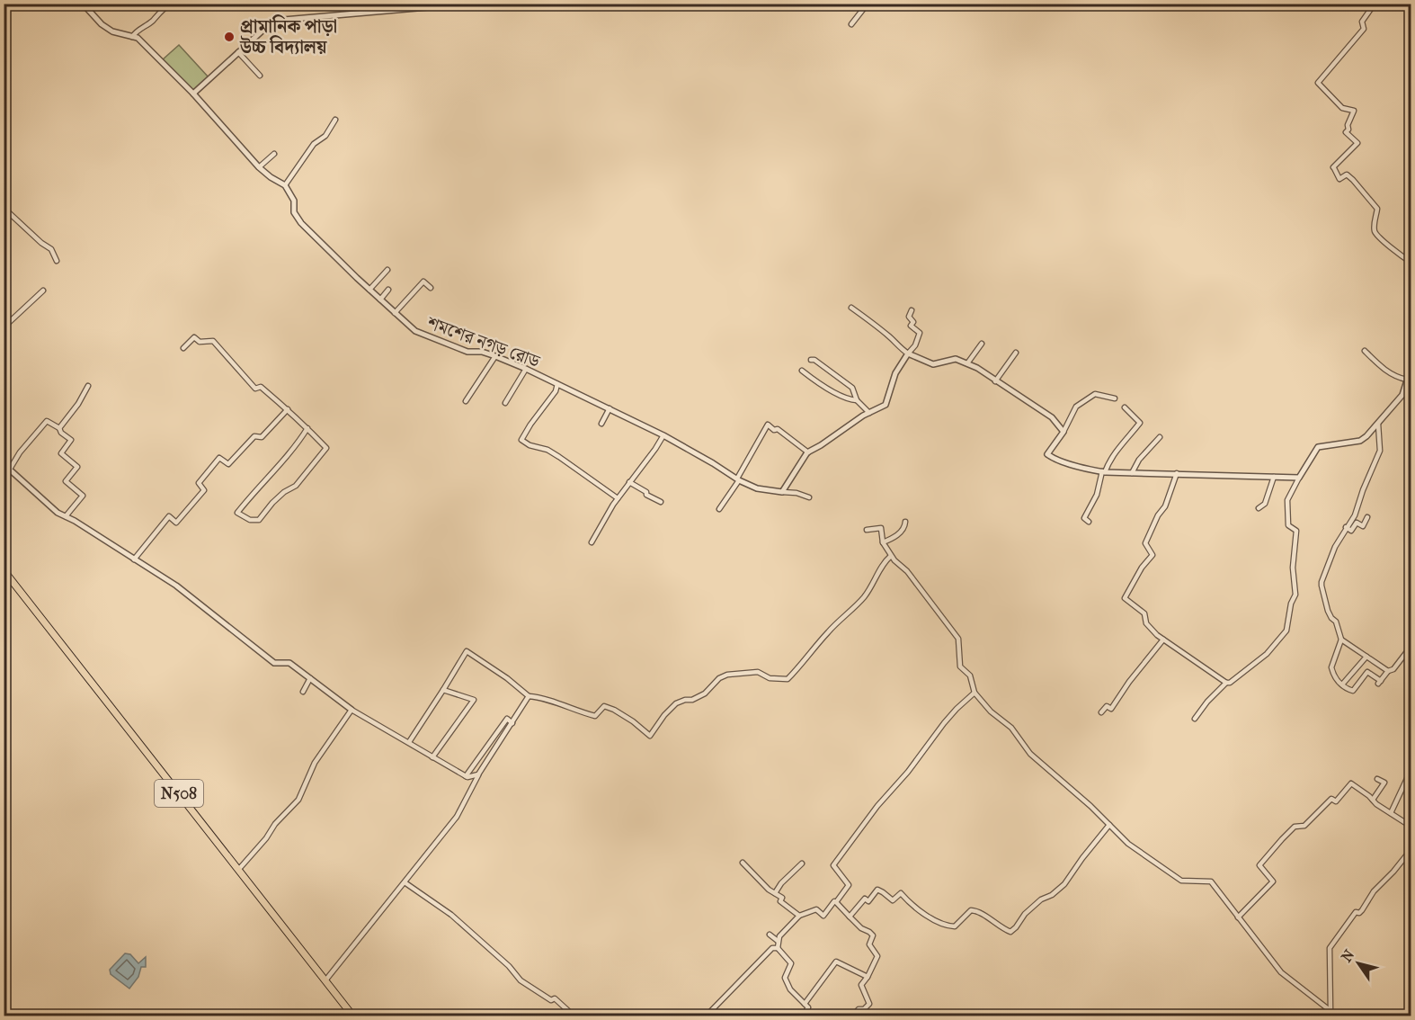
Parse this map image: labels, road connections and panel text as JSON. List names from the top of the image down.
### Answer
{
  "streets": {
    "highway": ["N508"],
    "street": ["শমশের নগড় রোড"]
  },
  "places": ["প্রামানিক পাড়া উচ্চ বিদ্যালয়"],
  "north": "top left"
}
